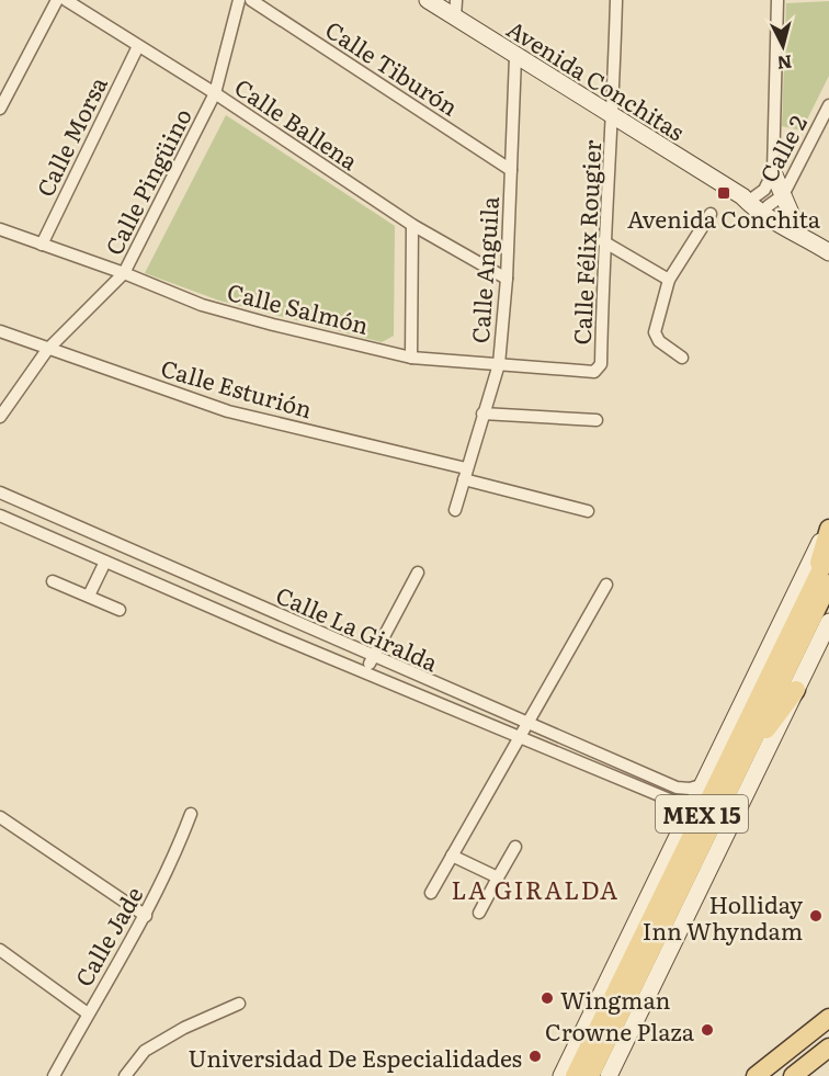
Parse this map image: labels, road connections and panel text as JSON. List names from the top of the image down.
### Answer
{
  "streets": {
    "main road": ["Avenida Conchitas", "MEX 15"],
    "street": [
      "Calle Tiburón",
      "Calle Ballena",
      "Calle Morsa",
      "Calle 2",
      "Calle Pingüino",
      "Calle Félix Rougier",
      "Calle Anguila",
      "Calle Salmón",
      "Calle Esturión",
      "Calle La Giralda",
      "Calle Jade"
    ]
  },
  "crossings": [
    ["Calle Tiburón", "Calle Anguila"],
    ["Avenida Conchitas", "Calle 2"],
    ["Avenida Conchitas", "Calle Félix Rougier"],
    ["Avenida Conchitas", "Calle Anguila"],
    ["Calle Ballena", "Calle Morsa"],
    ["Calle Ballena", "Calle Pingüino"],
    ["Calle Ballena", "Calle Anguila"],
    ["Calle Morsa", "Calle Salmón"],
    ["Calle Pingüino", "Calle Salmón"],
    ["Calle Pingüino", "Calle Esturión"],
    ["Calle Félix Rougier", "Calle Salmón"],
    ["Calle Anguila", "Calle Salmón"],
    ["Calle Anguila", "Calle Esturión"]
  ],
  "districts": ["LA GIRALDA"],
  "places": {
    "transit": ["Avenida Conchita"],
    "other": [
      "Holliday Inn Whyndam",
      "Wingman",
      "Crowne Plaza",
      "Universidad De Especialidades"
    ]
  },
  "north": "bottom"
}
